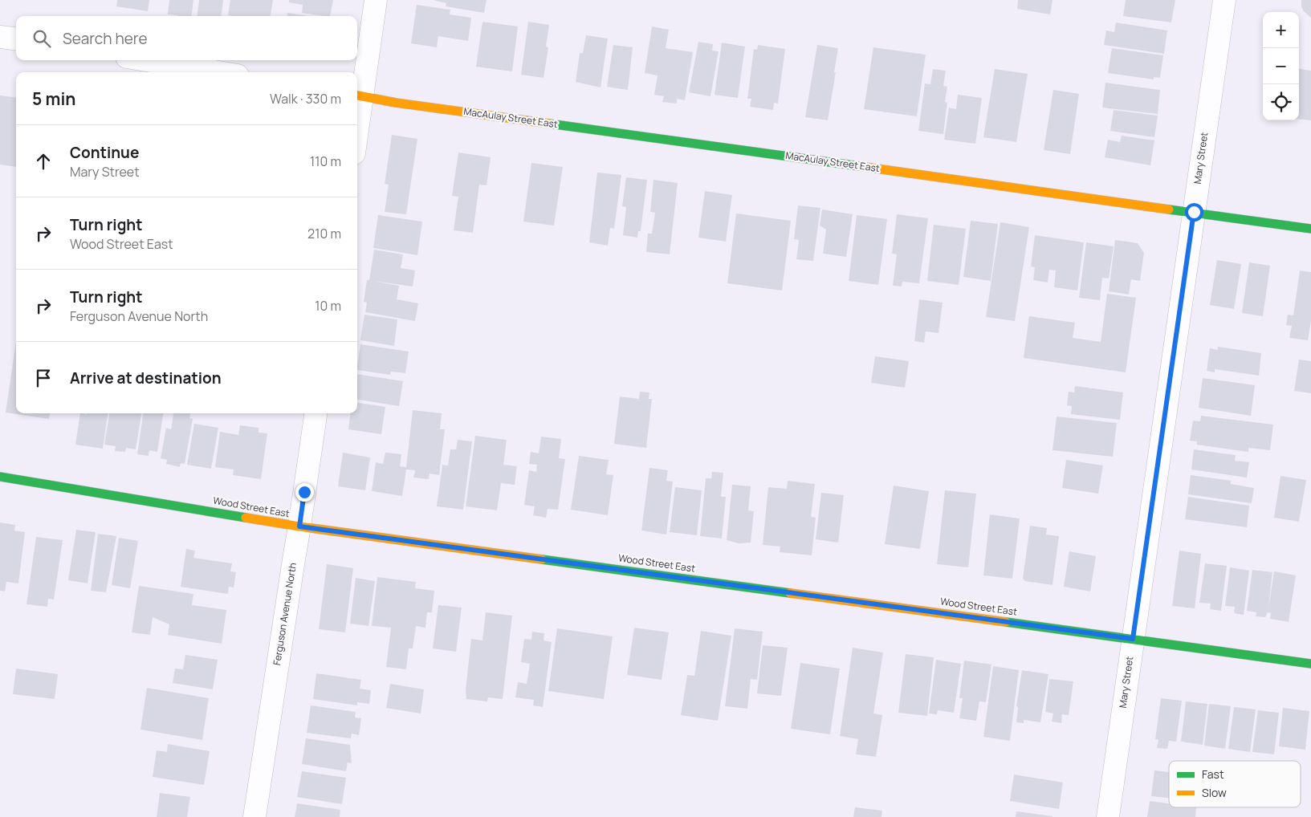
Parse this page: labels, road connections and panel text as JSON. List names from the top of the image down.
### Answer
{
  "streets": {
    "street": [
      "MacAulay Street East",
      "Mary Street",
      "Wood Street East",
      "Ferguson Avenue North"
    ]
  },
  "crossings": [
    ["MacAulay Street East", "Mary Street"],
    ["Mary Street", "Wood Street East"],
    ["Wood Street East", "Ferguson Avenue North"]
  ],
  "legend": ["Fast", "Slow"],
  "page": {
    "map_buttons": ["+", "−"],
    "search": "Search here",
    "heading": ["5 min", "Walk · 330 m"],
    "list": [
      ["Continue", "Mary Street", "110 m"],
      ["Turn right", "Wood Street East", "210 m"],
      ["Turn right", "Ferguson Avenue North", "10 m"],
      "Arrive at destination"
    ]
  }
}
